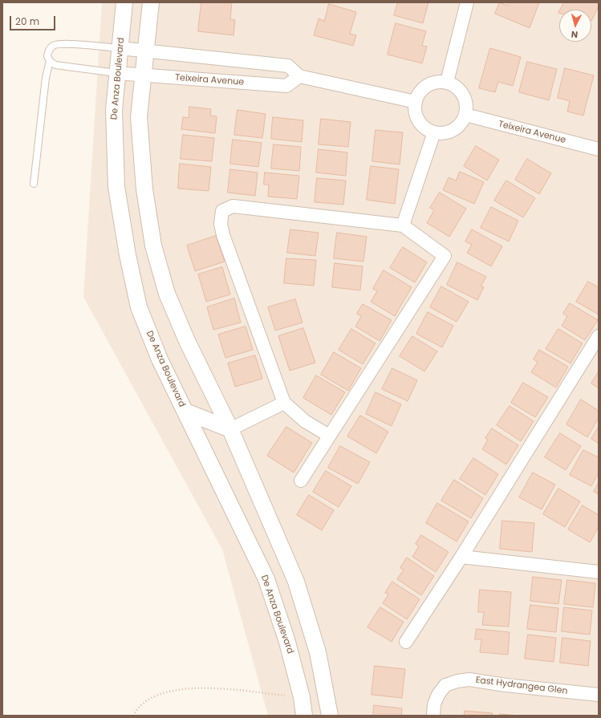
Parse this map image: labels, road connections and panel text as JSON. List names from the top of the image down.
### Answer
{
  "streets": {
    "street": ["De Anza Boulevard", "Teixeira Avenue", "East Hydrangea Glen"]
  },
  "crossings": [
    ["De Anza Boulevard", "Teixeira Avenue"]
  ],
  "scale_bar": "20 m",
  "north": "bottom"
}
